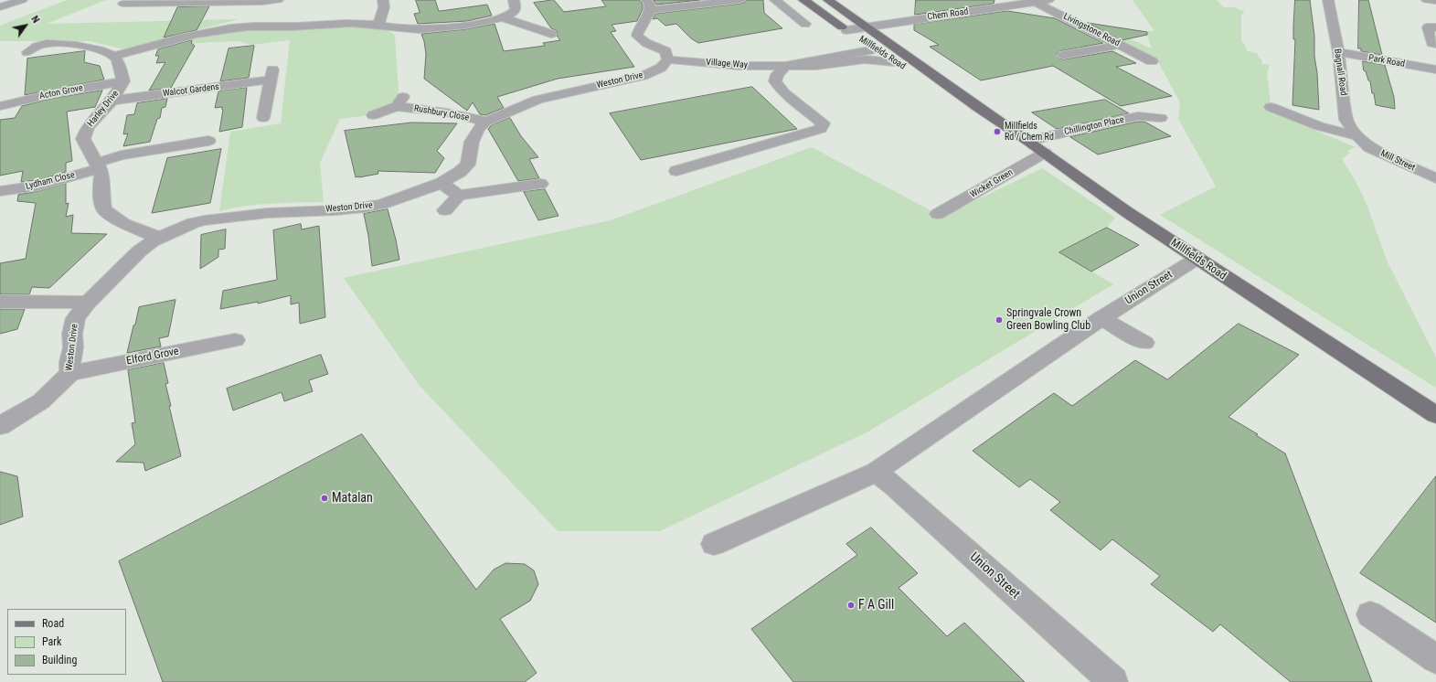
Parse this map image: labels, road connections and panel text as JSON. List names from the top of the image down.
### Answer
{
  "streets": {
    "main road": ["Millfields Road"],
    "street": [
      "Chem Road",
      "Livingstone Road",
      "Park Road",
      "Village Way",
      "Bagnall Road",
      "Weston Drive",
      "Walcot Gardens",
      "Acton Grove",
      "Harley Drive",
      "Rushbury Close",
      "Chillington Place",
      "Mill Street",
      "Lydham Close",
      "Wicket Green",
      "Union Street",
      "Elford Grove"
    ]
  },
  "crossings": [
    ["Chem Road", "Livingstone Road"],
    ["Chem Road", "Millfields Road"],
    ["Millfields Road", "Village Way"],
    ["Millfields Road", "Chillington Place"],
    ["Millfields Road", "Wicket Green"],
    ["Millfields Road", "Union Street"],
    ["Park Road", "Bagnall Road"],
    ["Village Way", "Weston Drive"],
    ["Bagnall Road", "Mill Street"],
    ["Weston Drive", "Harley Drive"],
    ["Weston Drive", "Rushbury Close"],
    ["Weston Drive", "Elford Grove"],
    ["Walcot Gardens", "Harley Drive"],
    ["Acton Grove", "Harley Drive"],
    ["Harley Drive", "Lydham Close"]
  ],
  "places": [
    "Millfields Rd / Chem Rd",
    "Springvale Crown Green Bowling Club",
    "Matalan",
    "F A Gill"
  ],
  "legend": ["Road", "Park", "Building"],
  "north": "top right"
}
